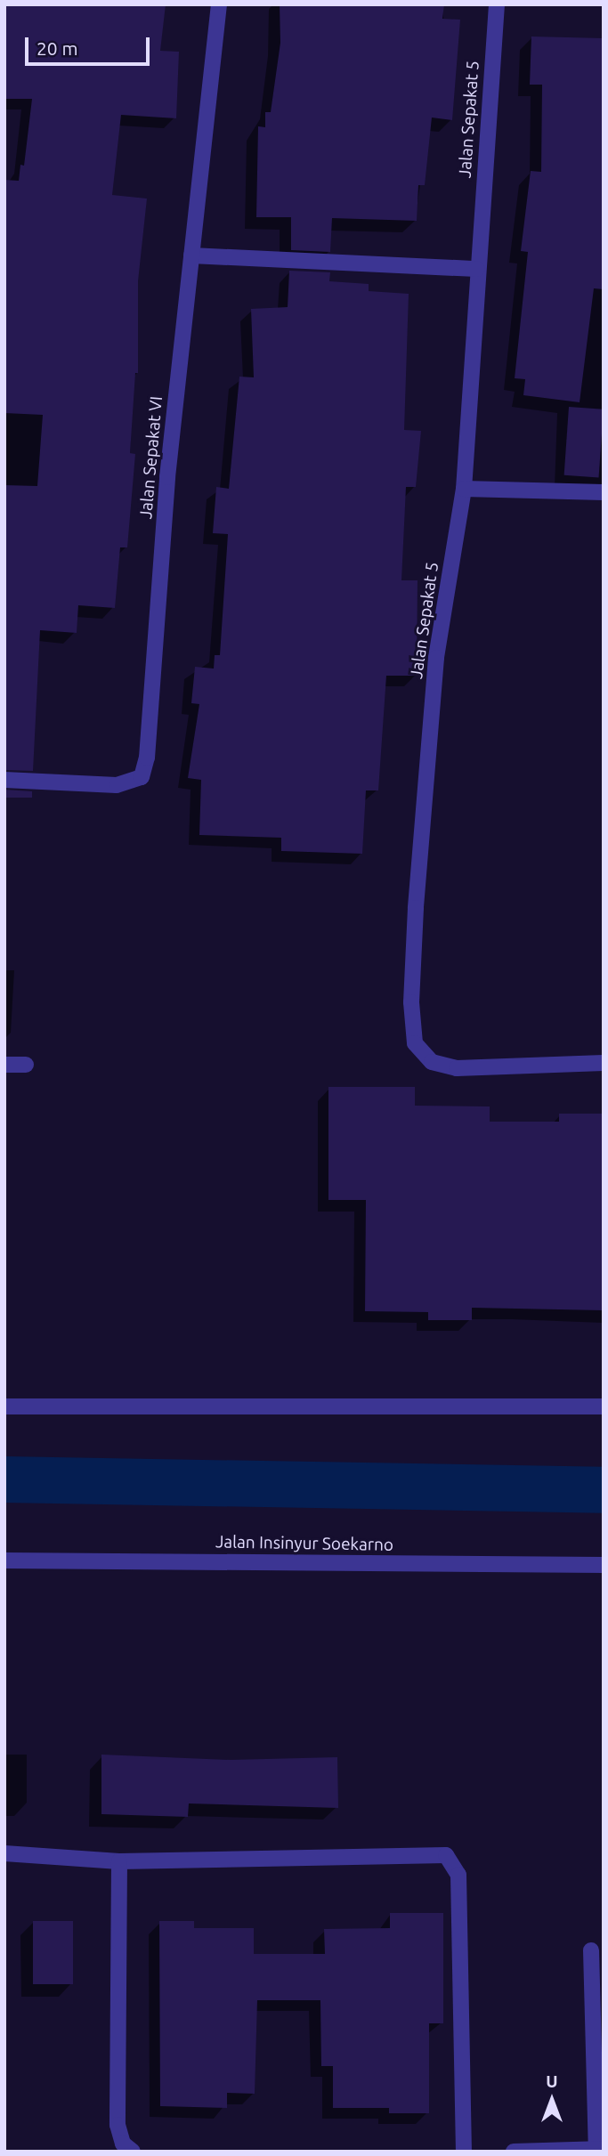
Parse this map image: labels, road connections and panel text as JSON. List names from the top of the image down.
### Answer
{
  "streets": {
    "street": ["Jalan Sepakat 5", "Jalan Sepakat VI", "Jalan Insinyur Soekarno"]
  },
  "scale_bar": "20 m",
  "north": "top"
}
